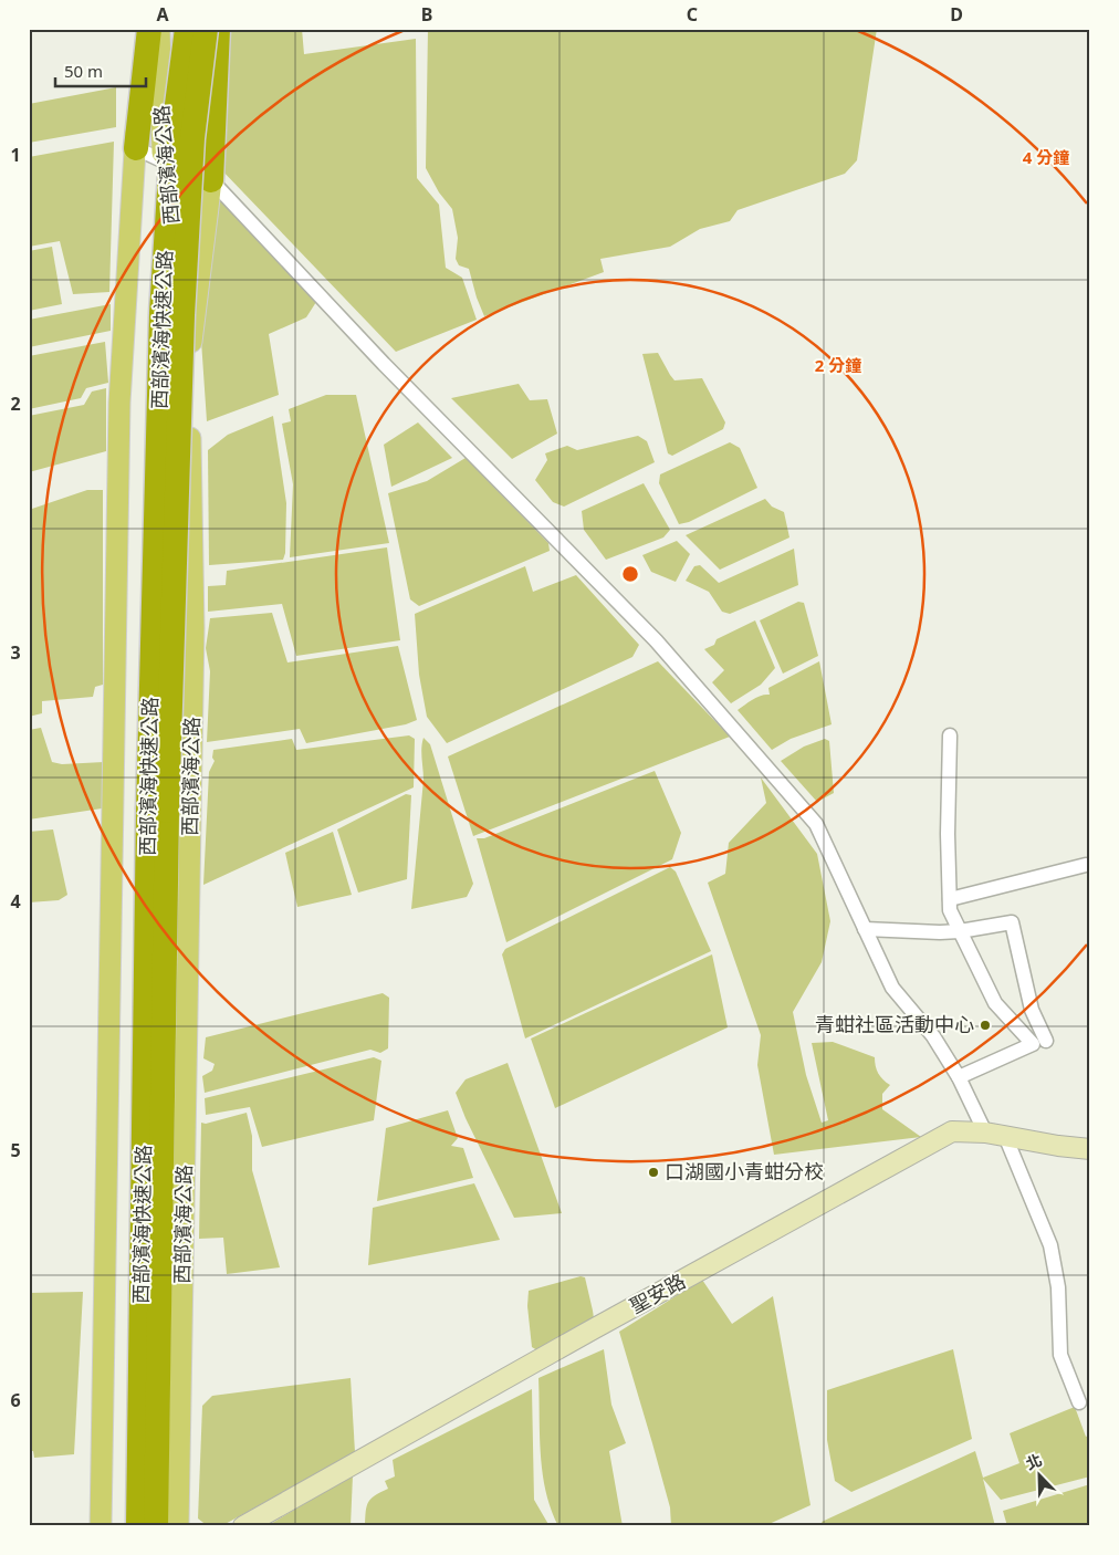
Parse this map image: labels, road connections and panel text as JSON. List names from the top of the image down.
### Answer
{
  "streets": {
    "highway": ["西部濱海快速公路"],
    "main road": ["西部濱海公路"],
    "street": ["聖安路"]
  },
  "places": ["青蚶社區活動中心", "口湖國小青蚶分校"],
  "scale_bar": "50 m",
  "north": "top left",
  "grid": {
    "columns": [
      "A",
      "B",
      "C",
      "D"
    ],
    "rows": [
      "1",
      "2",
      "3",
      "4",
      "5",
      "6"
    ]
  },
  "rings": ["4 分鐘", "2 分鐘"]
}
